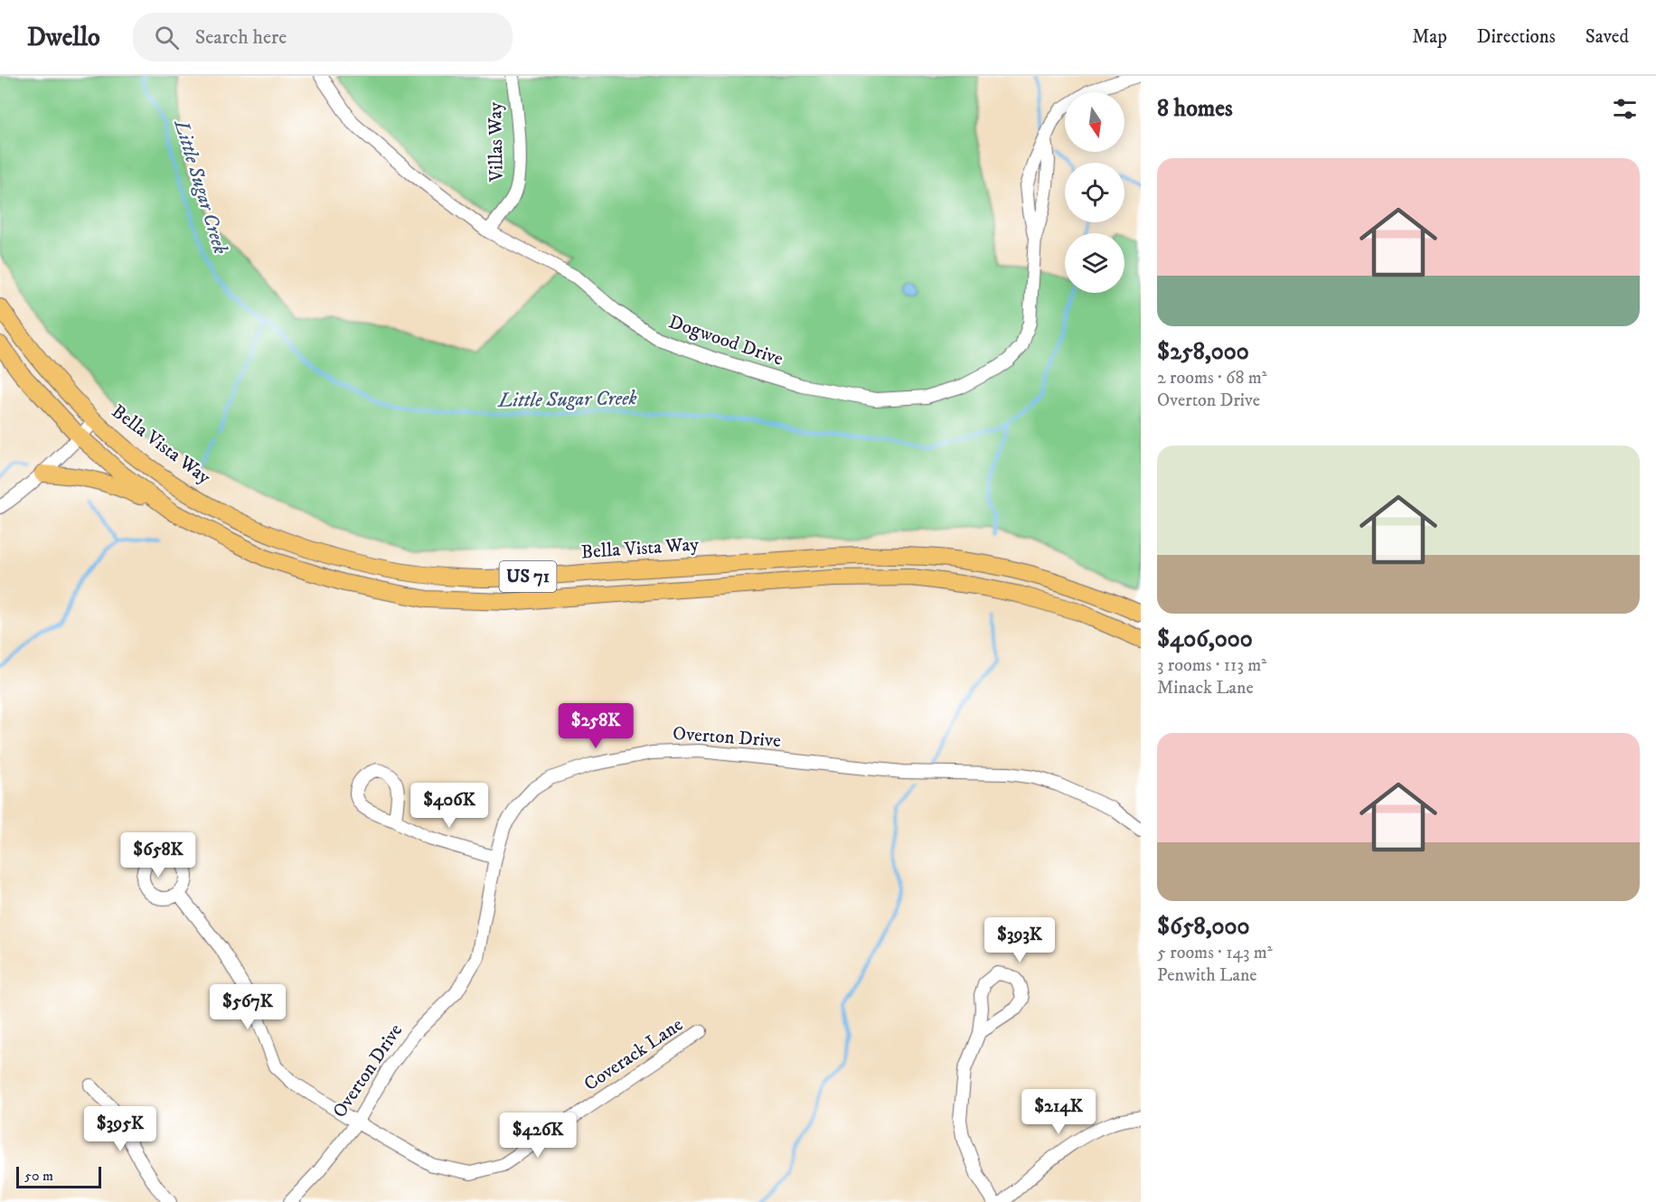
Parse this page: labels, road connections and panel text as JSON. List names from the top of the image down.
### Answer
{
  "streets": {
    "main road": ["Bella Vista Way", "US 71"],
    "street": [
      "Villas Way",
      "Dogwood Drive",
      "Overton Drive",
      "Coverack Lane"
    ]
  },
  "crossings": [
    ["Villas Way", "Dogwood Drive"],
    ["Overton Drive", "Coverack Lane"]
  ],
  "water": ["Little Sugar Creek"],
  "scale_bar": "50 m",
  "north": "bottom",
  "page": {
    "header": "Dwello",
    "search": "Search here",
    "nav": ["Map", "Directions", "Saved"],
    "heading": "8 homes",
    "list": [
      {
        "name": "$258,000",
        "note": "2 rooms · 68 m² · Overton Drive"
      },
      {
        "name": "$406,000",
        "note": "3 rooms · 113 m² · Minack Lane"
      },
      {
        "name": "$658,000",
        "note": "5 rooms · 143 m² · Penwith Lane"
      }
    ],
    "price": [
      "$258K",
      "$406K",
      "$658K",
      "$393K",
      "$567K",
      "$214K",
      "$395K",
      "$426K"
    ],
    "scale": "50 m"
  }
}
